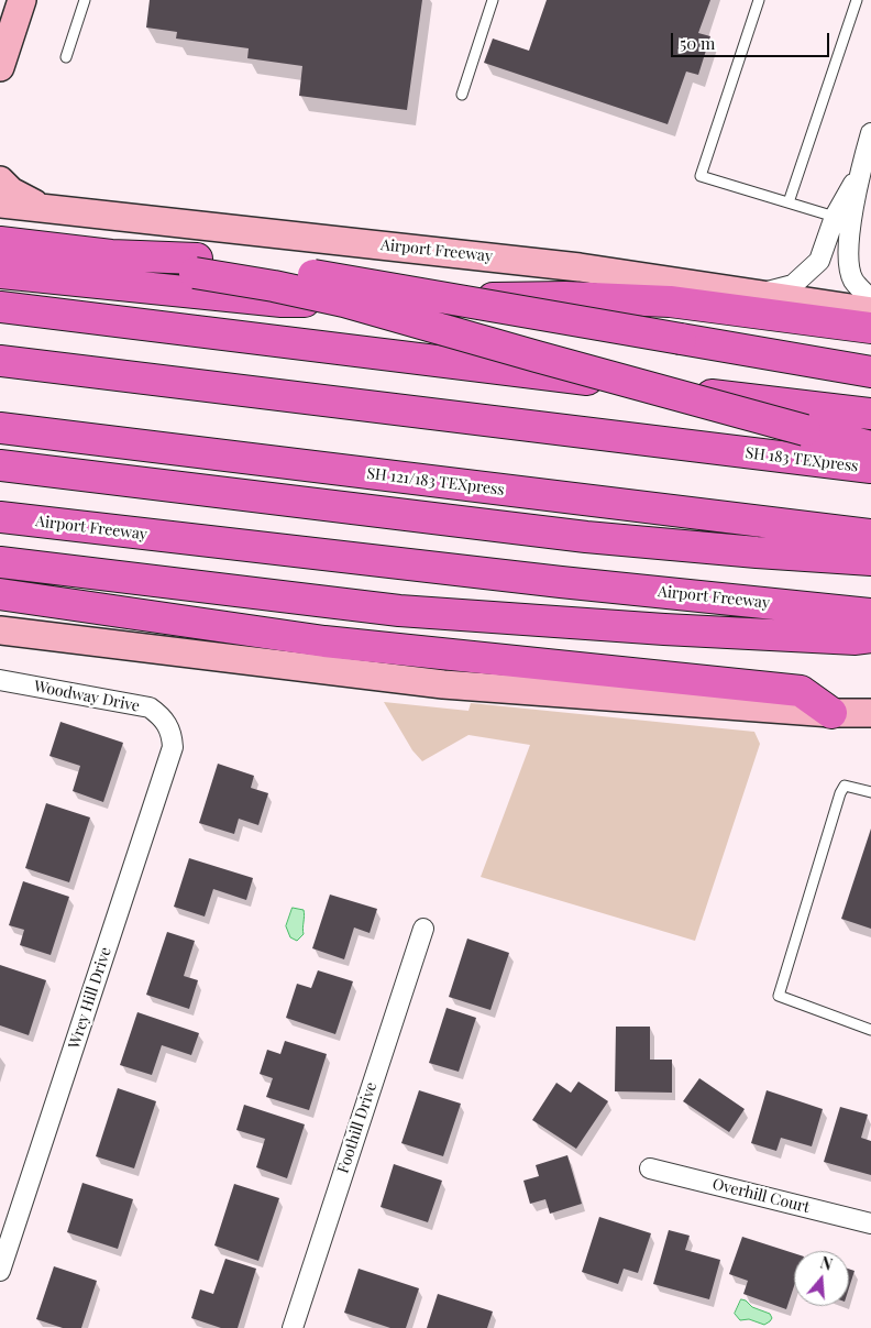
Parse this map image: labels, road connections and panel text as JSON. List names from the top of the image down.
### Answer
{
  "streets": {
    "highway": ["Airport Freeway", "SH 183 TEXpress", "SH 121/183 TEXpress"],
    "street": [
      "Woodway Drive",
      "Wrey Hill Drive",
      "Foothill Drive",
      "Overhill Court"
    ]
  },
  "crossings": [
    ["Woodway Drive", "Wrey Hill Drive"]
  ],
  "scale_bar": "50 m",
  "north": "top"
}
